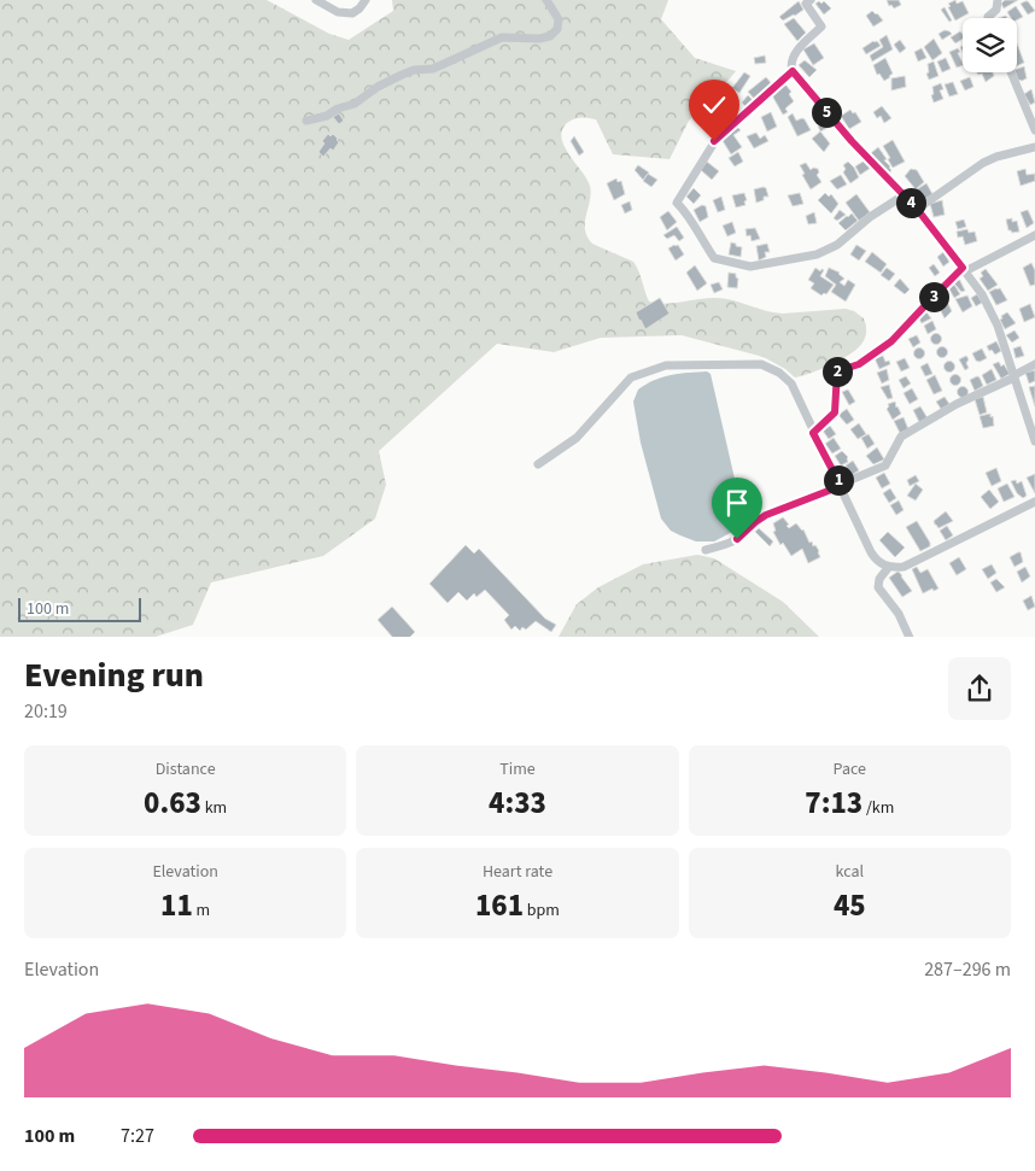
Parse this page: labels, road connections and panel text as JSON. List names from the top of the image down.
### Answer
{
  "scale_bar": "100 m",
  "page": {
    "pins": [
      "5",
      "4",
      "3",
      "2",
      "1"
    ],
    "scale": "100 m",
    "heading": ["Evening run", "20:19"],
    "stats": [
      ["Distance", "0.63 km"],
      ["Time", "4:33"],
      ["Pace", "7:13 /km"],
      ["Elevation", "11 m"],
      ["Heart rate", "161 bpm"],
      ["kcal", "45"]
    ],
    "chart": ["Elevation", "287–296 m"],
    "list": [
      {
        "name": "100 m",
        "note": "7:27"
      }
    ]
  }
}
